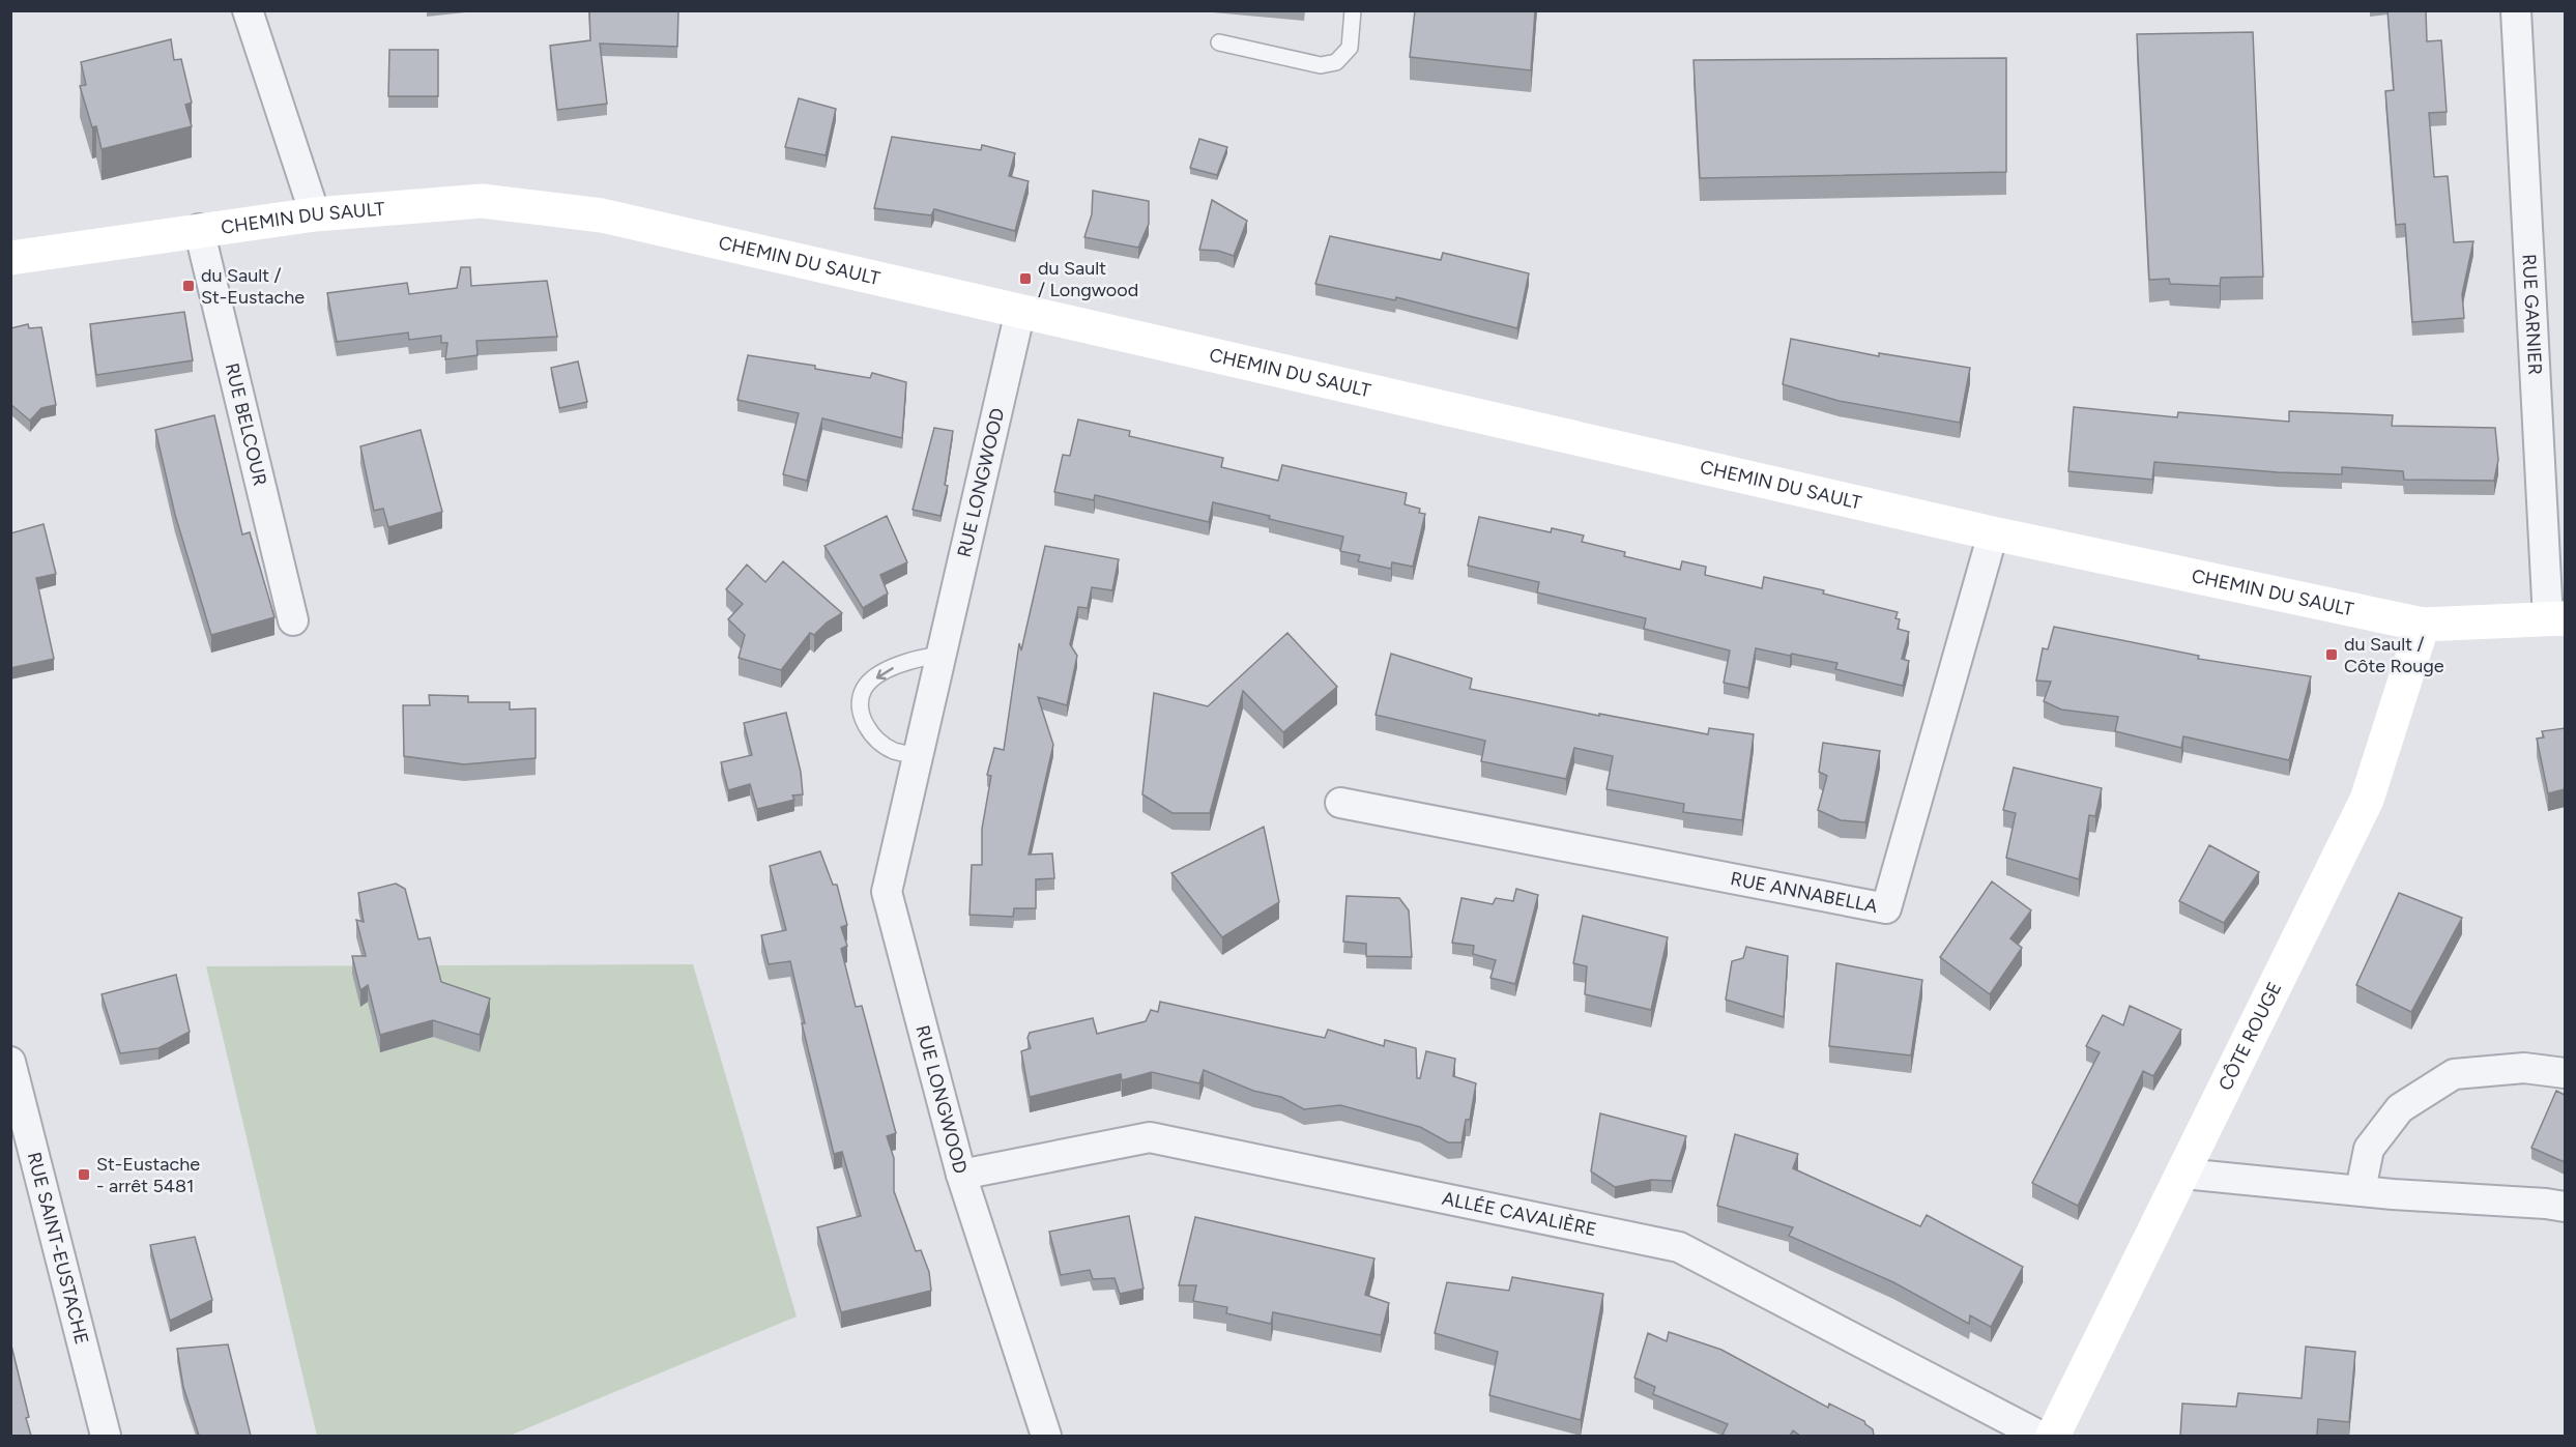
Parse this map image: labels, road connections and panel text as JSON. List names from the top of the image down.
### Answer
{
  "streets": {
    "street": [
      "CHEMIN DU SAULT",
      "RUE GARNIER",
      "RUE BELCOUR",
      "RUE LONGWOOD",
      "RUE ANNABELLA",
      "CÔTE ROUGE",
      "ALLÉE CAVALIÈRE",
      "RUE SAINT-EUSTACHE"
    ]
  },
  "crossings": [
    ["CHEMIN DU SAULT", "RUE GARNIER"],
    ["CHEMIN DU SAULT", "RUE BELCOUR"],
    ["CHEMIN DU SAULT", "RUE LONGWOOD"],
    ["CHEMIN DU SAULT", "RUE ANNABELLA"],
    ["CHEMIN DU SAULT", "CÔTE ROUGE"],
    ["RUE LONGWOOD", "ALLÉE CAVALIÈRE"]
  ],
  "places": {
    "transit": [
      "du Sault / Longwood",
      "du Sault / St-Eustache",
      "du Sault / Côte Rouge",
      "St-Eustache - arrêt 5481"
    ]
  }
}
